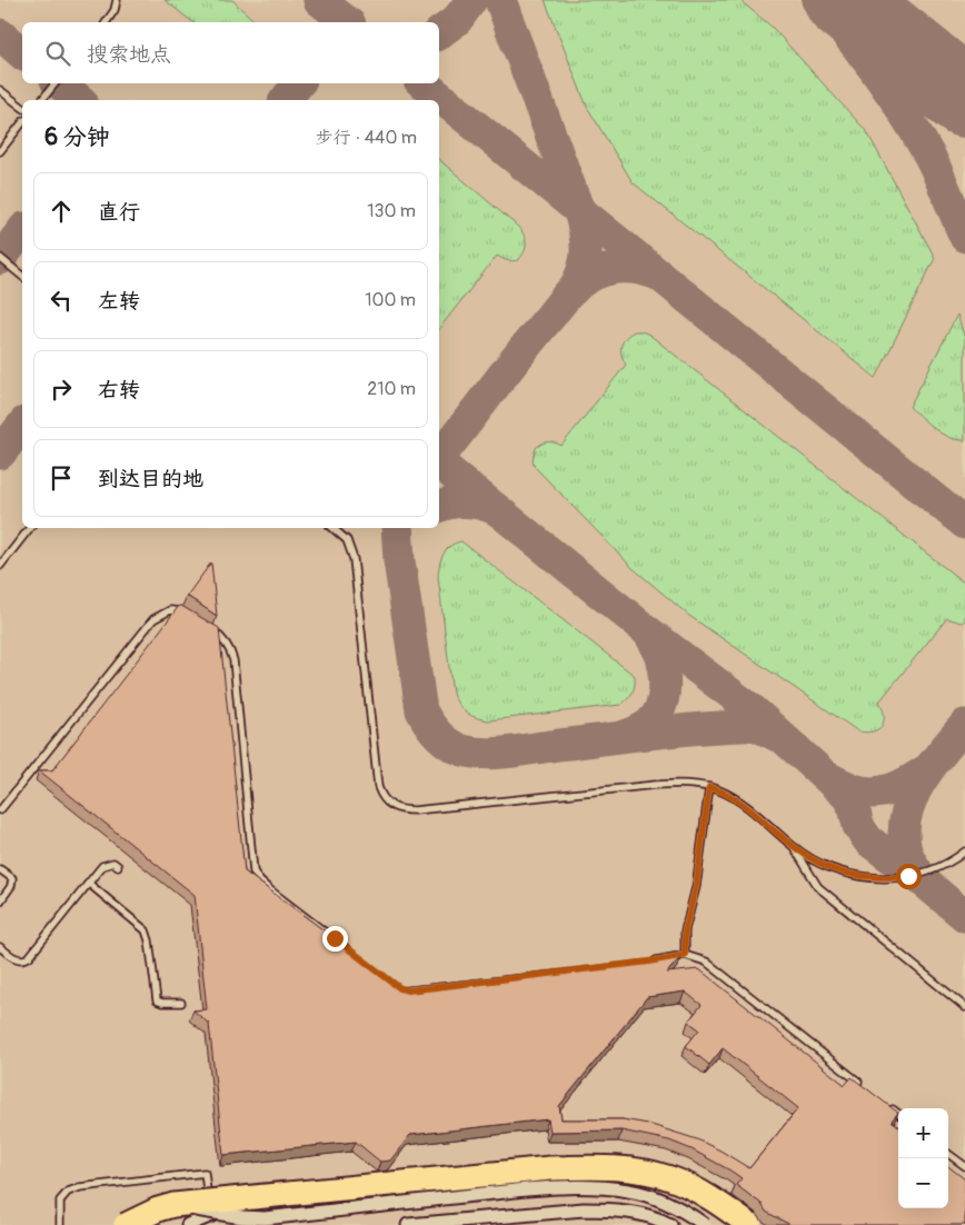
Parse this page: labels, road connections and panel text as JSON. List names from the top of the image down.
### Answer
{
  "page": {
    "search": "搜索地点",
    "heading": ["6 分钟", "步行 · 440 m"],
    "list": [
      ["直行", "130 m"],
      ["左转", "100 m"],
      ["右转", "210 m"],
      "到达目的地"
    ],
    "map_buttons": ["+", "−"]
  }
}
